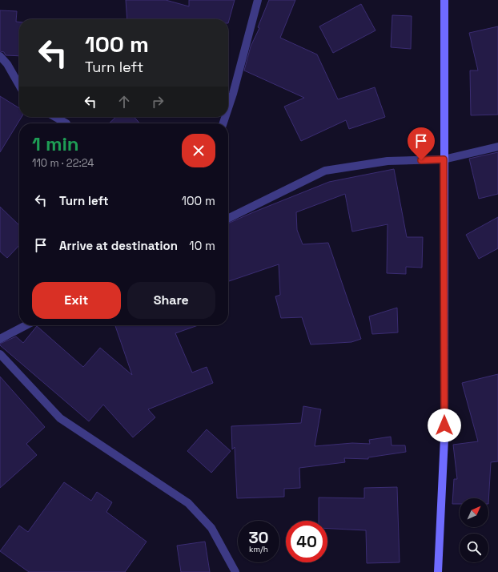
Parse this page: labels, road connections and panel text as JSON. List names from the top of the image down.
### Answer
{
  "north": "top right",
  "page": {
    "turn": ["100 m", "Turn left"],
    "heading": ["1 min", "110 m · 22:24"],
    "list": [
      {
        "name": "Turn left",
        "value": "100 m"
      },
      {
        "name": "Arrive at destination",
        "value": "10 m"
      }
    ],
    "buttons": ["Exit", "Share"],
    "speed": "30 km/h",
    "limit": "40"
  }
}
